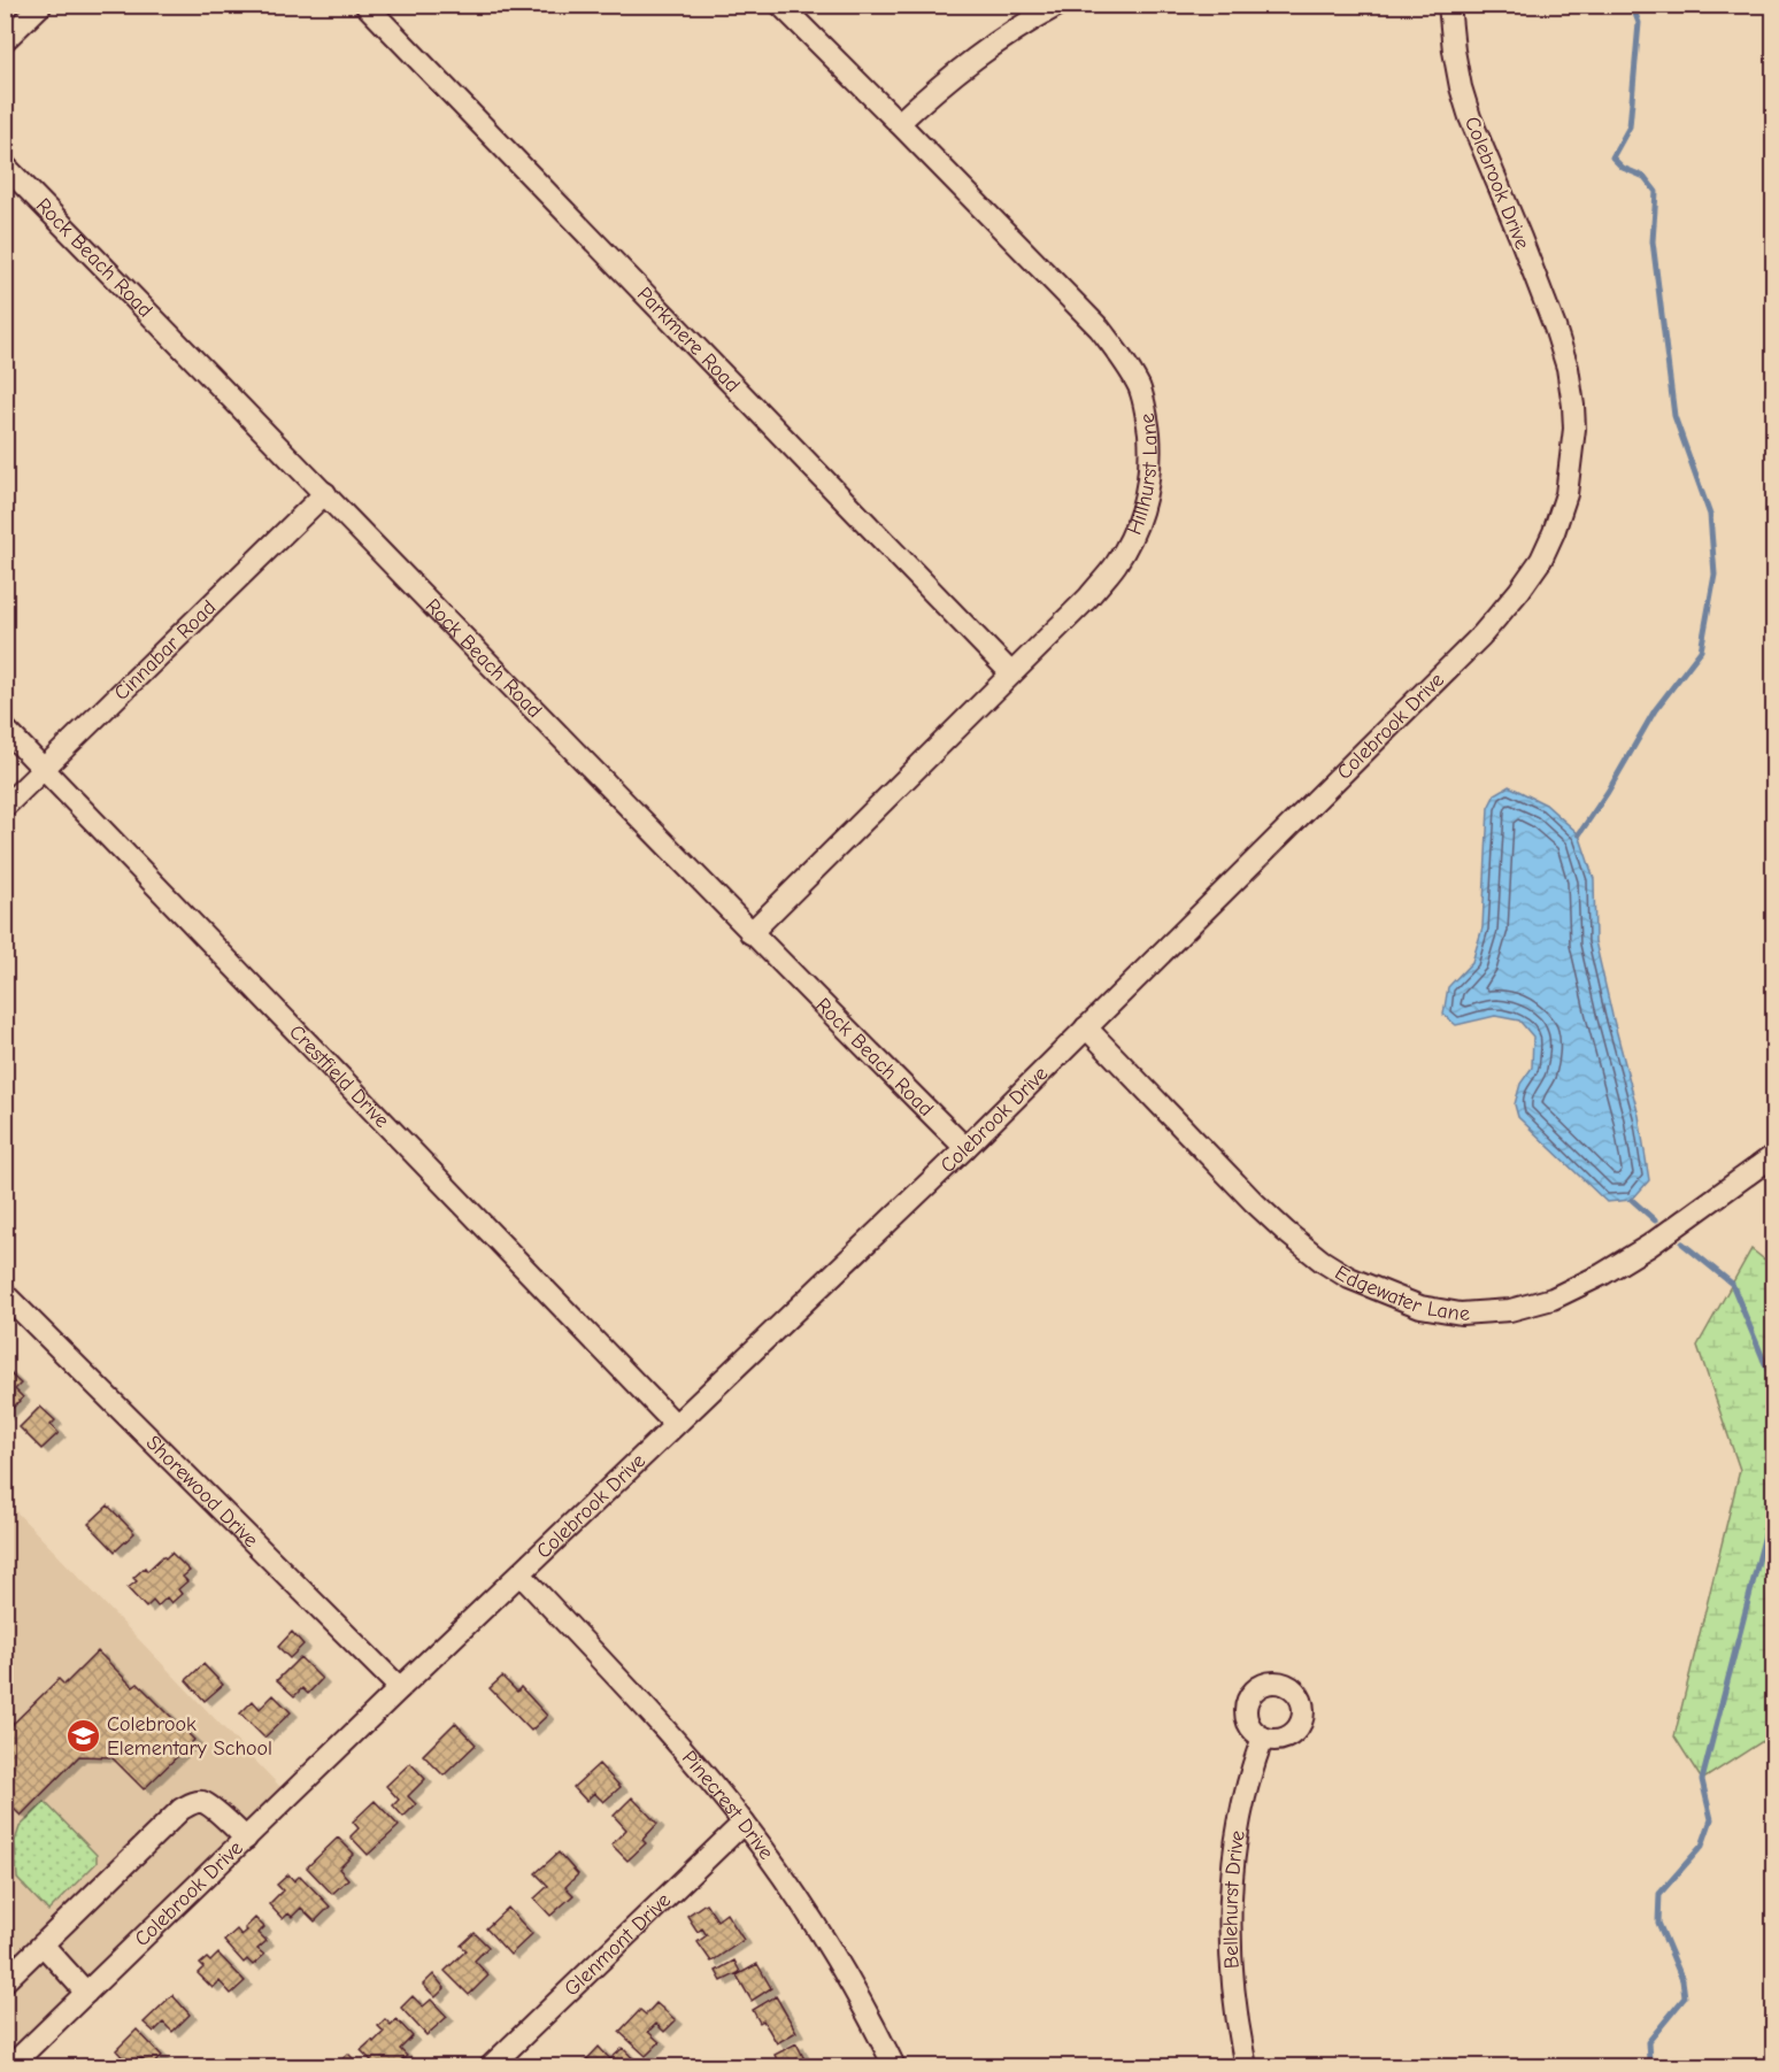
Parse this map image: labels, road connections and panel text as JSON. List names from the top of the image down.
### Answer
{
  "streets": {
    "street": [
      "Colebrook Drive",
      "Rock Beach Road",
      "Parkmere Road",
      "Hillhurst Lane",
      "Cinnabar Road",
      "Crestfield Drive",
      "Edgewater Lane",
      "Shorewood Drive",
      "Pinecrest Drive",
      "Bellehurst Drive",
      "Glenmont Drive"
    ]
  },
  "crossings": [
    ["Colebrook Drive", "Rock Beach Road"],
    ["Colebrook Drive", "Crestfield Drive"],
    ["Colebrook Drive", "Edgewater Lane"],
    ["Colebrook Drive", "Shorewood Drive"],
    ["Colebrook Drive", "Pinecrest Drive"],
    ["Rock Beach Road", "Hillhurst Lane"],
    ["Rock Beach Road", "Cinnabar Road"],
    ["Parkmere Road", "Hillhurst Lane"],
    ["Cinnabar Road", "Crestfield Drive"],
    ["Pinecrest Drive", "Glenmont Drive"]
  ],
  "places": {
    "school or university": ["Colebrook Elementary School"]
  }
}
